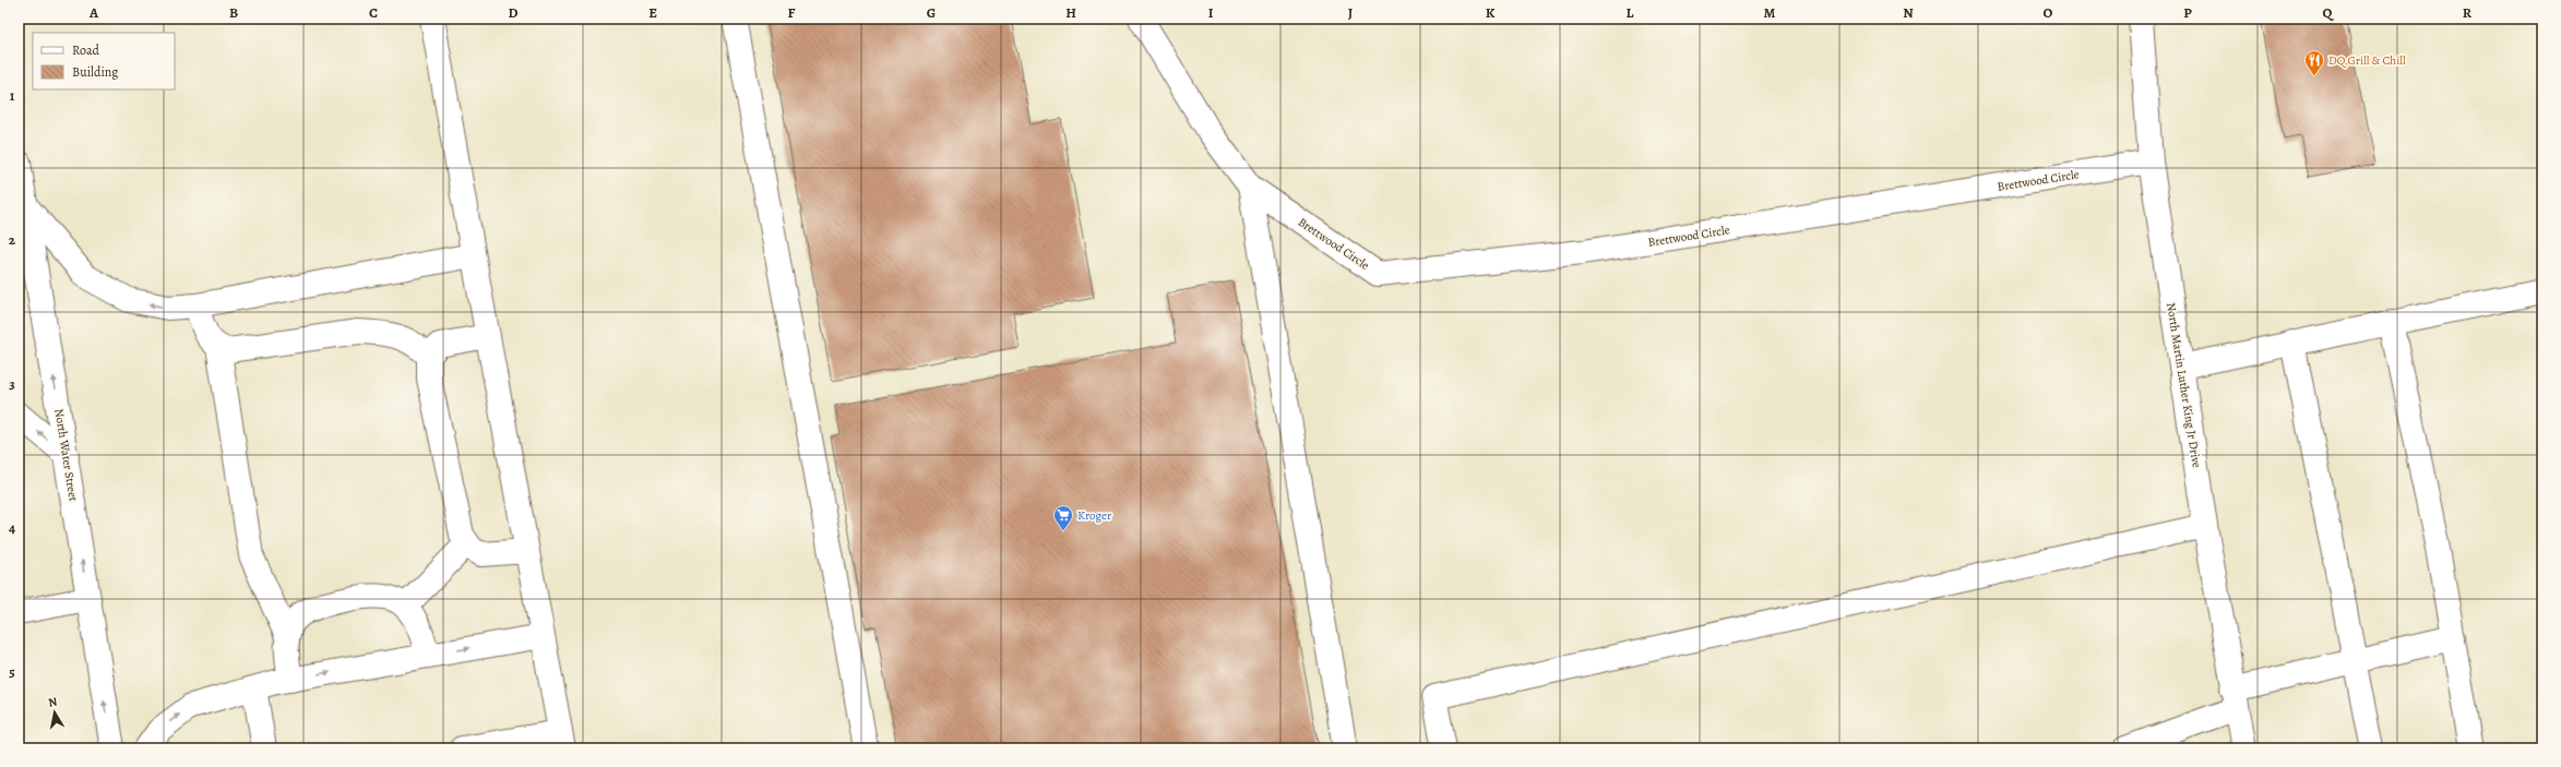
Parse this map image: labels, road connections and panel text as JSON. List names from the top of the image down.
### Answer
{
  "streets": {
    "street": ["Brettwood Circle", "North Martin Luther King Jr Drive", "North Water Street"]
  },
  "crossings": [
    ["Brettwood Circle", "North Martin Luther King Jr Drive"]
  ],
  "places": {
    "restaurant": ["DQ Grill & Chill"],
    "supermarket": ["Kroger"]
  },
  "legend": ["Road", "Building"],
  "north": "top",
  "grid": {
    "columns": [
      "A",
      "B",
      "C",
      "D",
      "E",
      "F",
      "G",
      "H",
      "I",
      "J",
      "K",
      "L",
      "M",
      "N",
      "O",
      "P",
      "Q",
      "R"
    ],
    "rows": [
      "1",
      "2",
      "3",
      "4",
      "5"
    ]
  }
}
